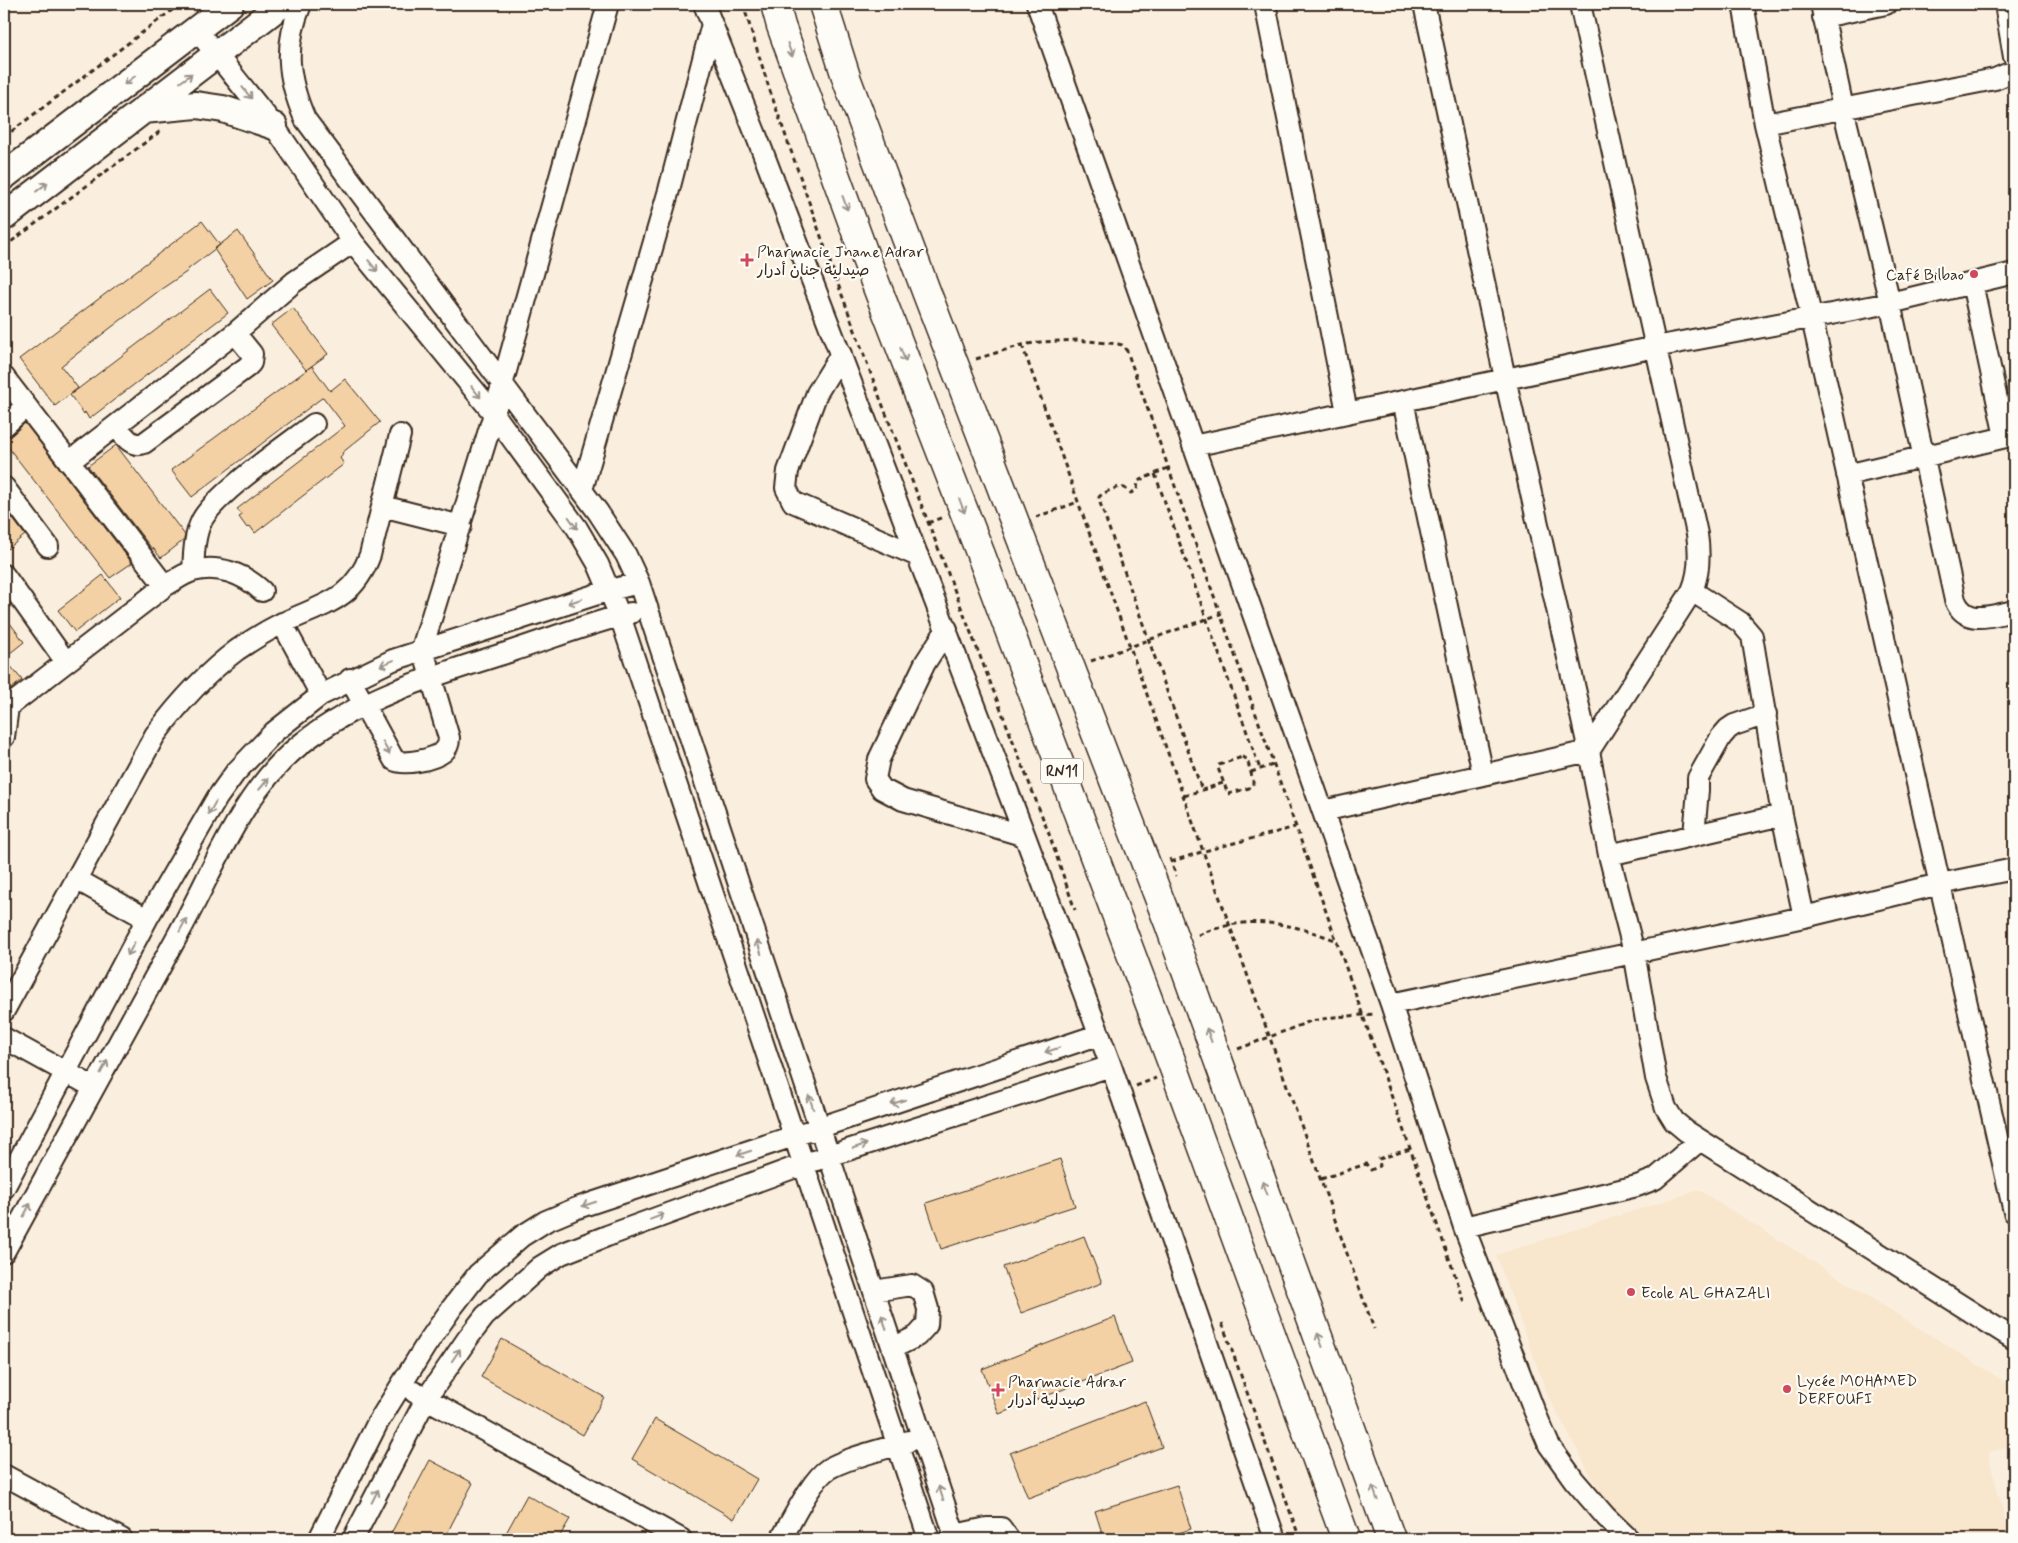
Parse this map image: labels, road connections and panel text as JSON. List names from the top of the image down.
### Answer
{
  "streets": {
    "highway": ["RN11"]
  },
  "places": {
    "health": ["Pharmacie Jnane Adrar صيدلية جنان أدرار", "Pharmacie Adrar صيدلية أدرار"],
    "other": ["Café Bilbao", "Ecole AL GHAZALI", "Lycée MOHAMED DERFOUFI"]
  }
}
